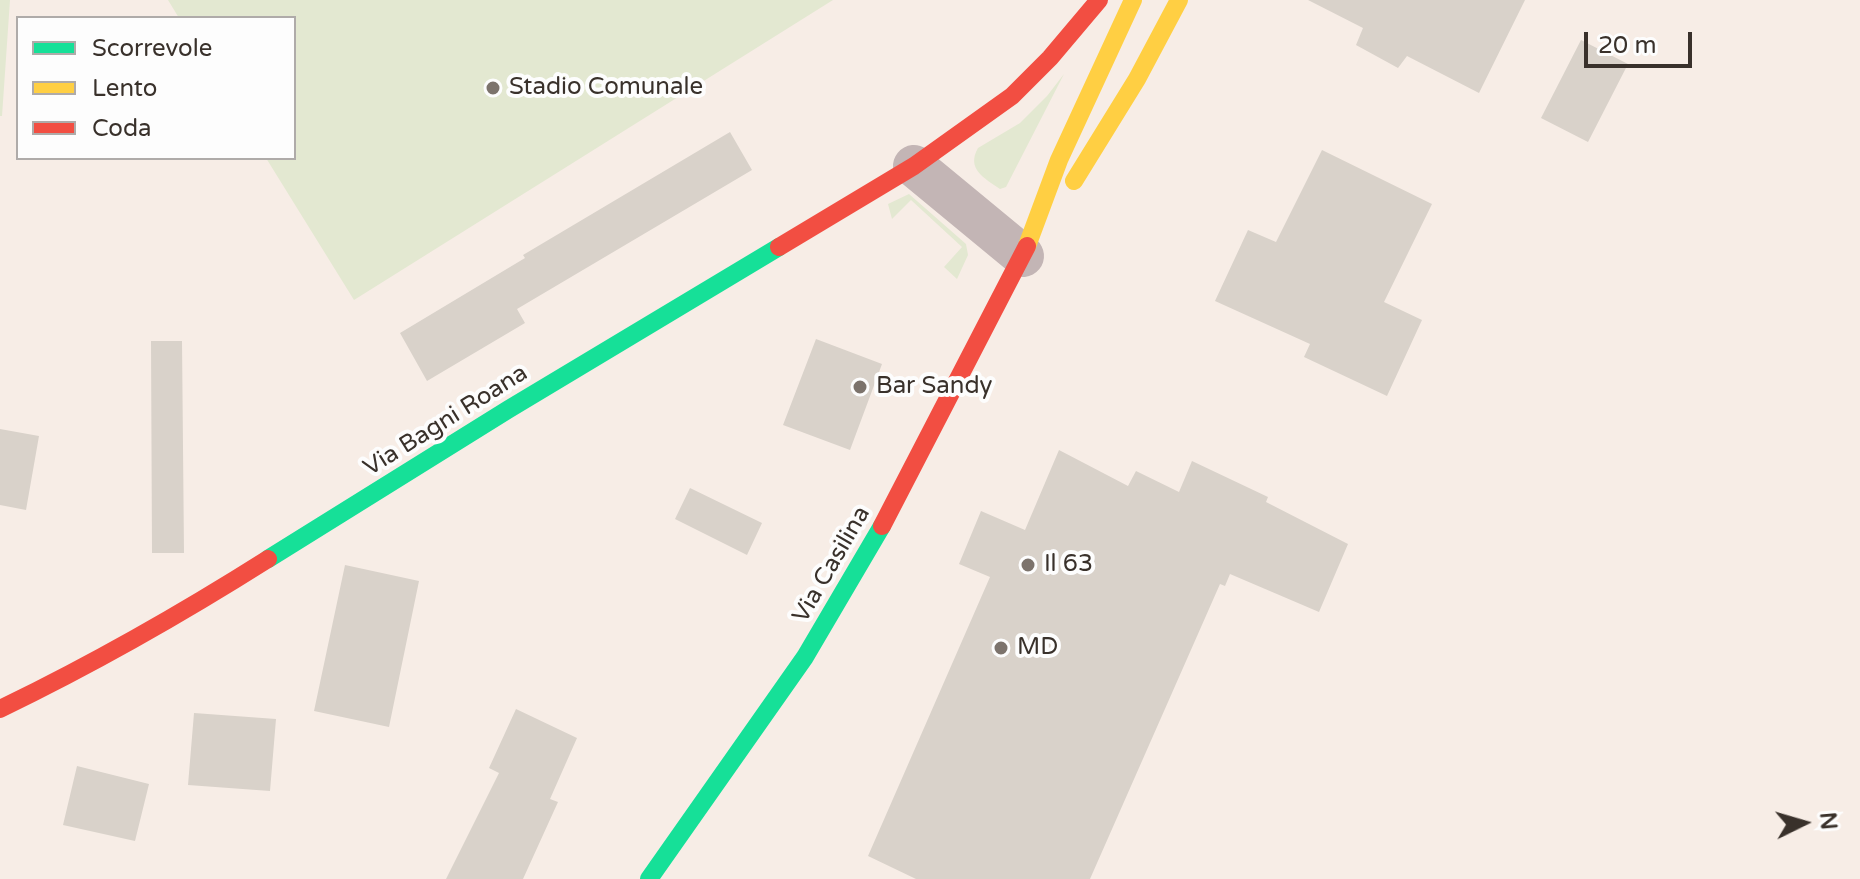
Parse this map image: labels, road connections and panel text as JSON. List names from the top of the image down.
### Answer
{
  "streets": {
    "main road": ["Via Bagni Roana", "Via Casilina"]
  },
  "places": [
    "Stadio Comunale",
    "Bar Sandy",
    "Il 63",
    "MD"
  ],
  "legend": ["Scorrevole", "Lento", "Coda"],
  "scale_bar": "20 m",
  "north": "right"
}
